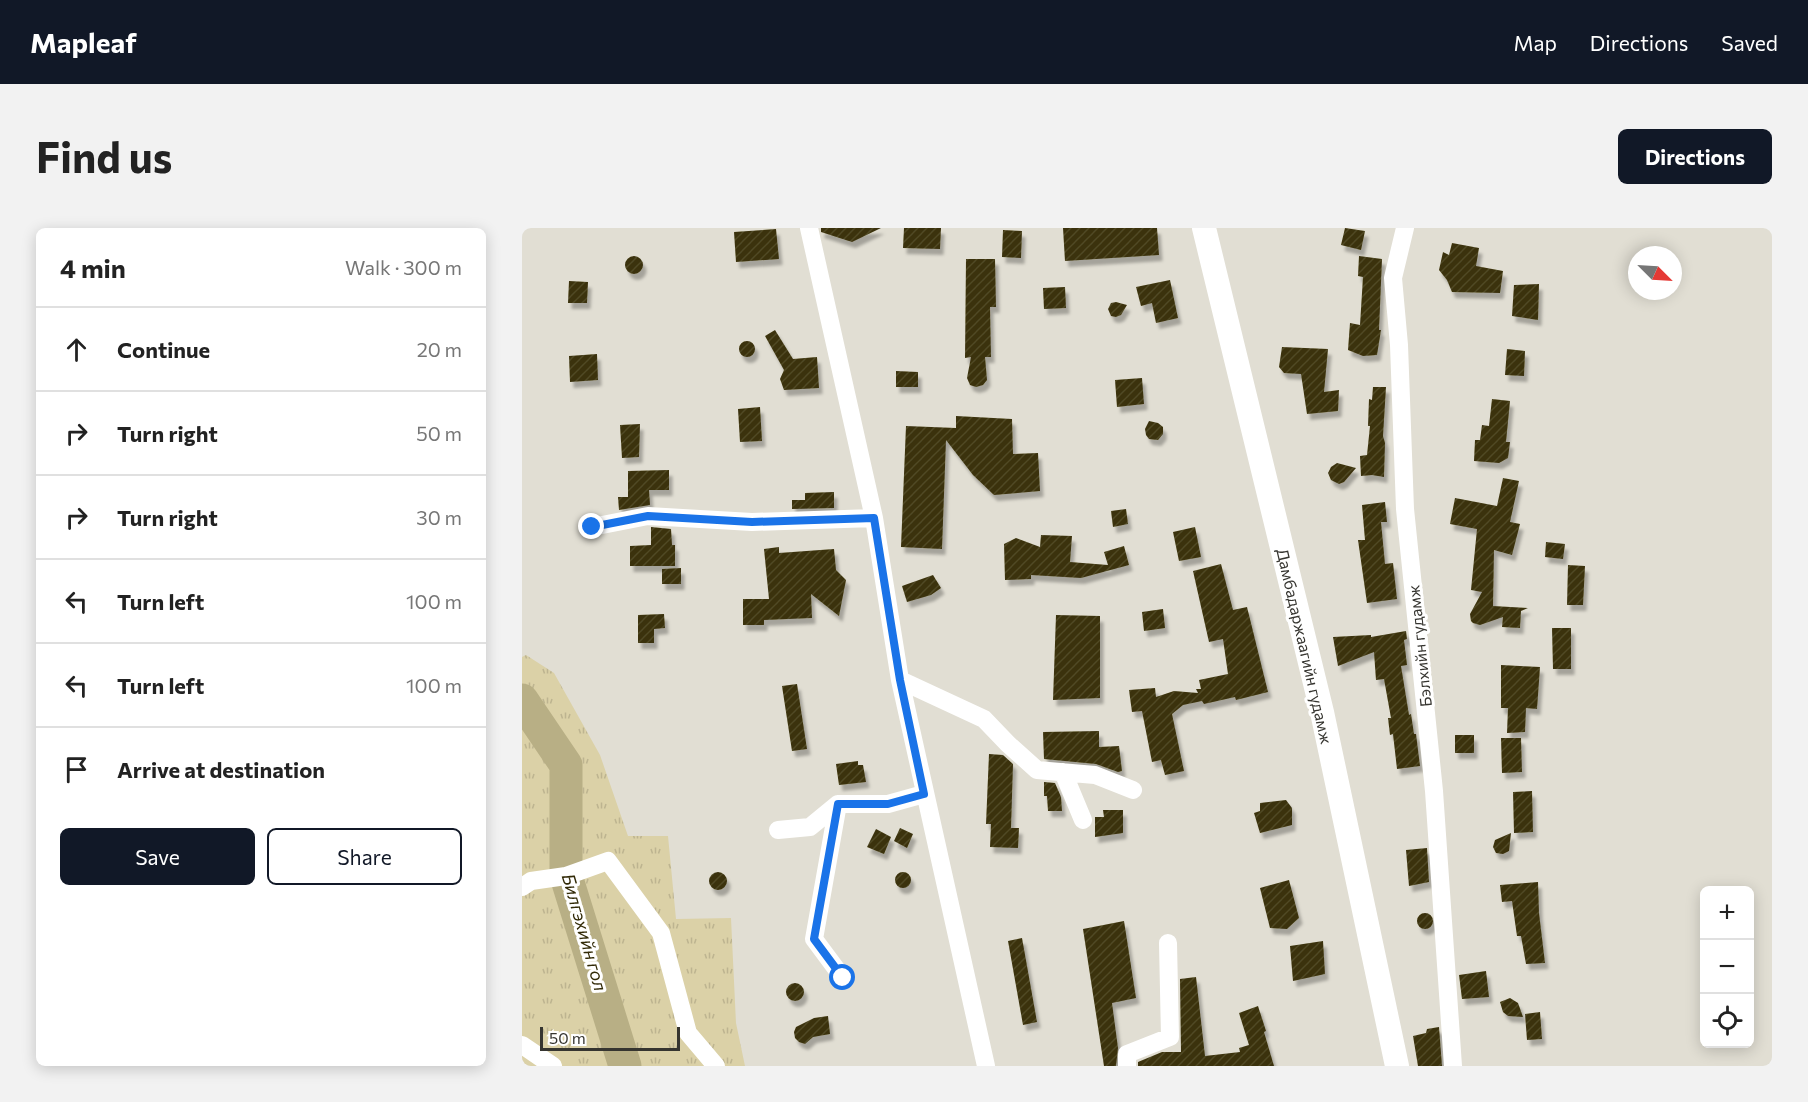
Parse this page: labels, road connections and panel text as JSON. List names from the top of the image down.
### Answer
{
  "streets": {
    "main road": ["Дамбадаржаагийн гудамж"],
    "street": ["Бэлхийн гудамж"]
  },
  "water": ["Билгэхийн гол"],
  "scale_bar": "50 m",
  "north": "bottom right",
  "page": {
    "header": "Mapleaf",
    "nav": ["Map", "Directions", "Saved"],
    "buttons": [
      "Directions",
      ["Save", "Share"]
    ],
    "title": "Find us",
    "heading": ["4 min", "Walk · 300 m"],
    "list": [
      ["Continue", "20 m"],
      ["Turn right", "50 m"],
      ["Turn right", "30 m"],
      ["Turn left", "100 m"],
      ["Turn left", "100 m"],
      "Arrive at destination"
    ],
    "map_buttons": ["+", "−"],
    "scale": "50 m"
  }
}
